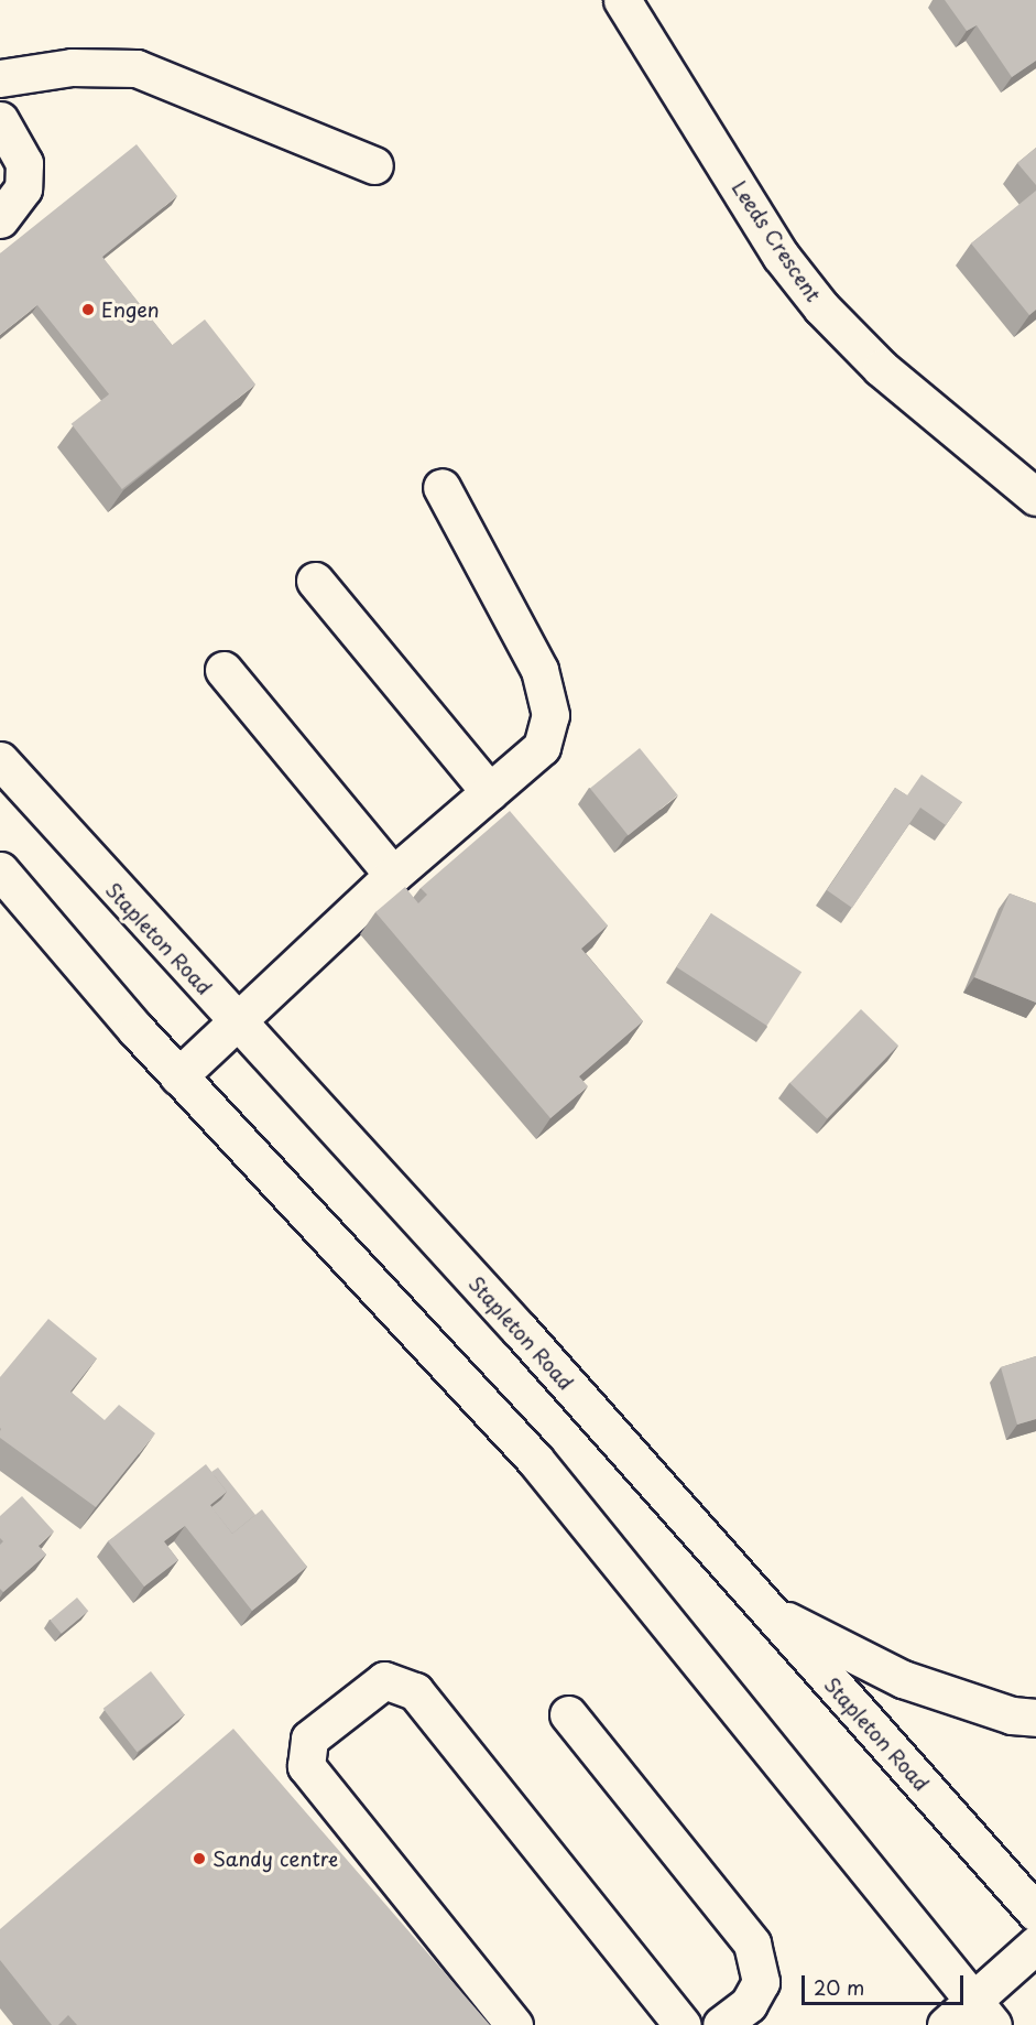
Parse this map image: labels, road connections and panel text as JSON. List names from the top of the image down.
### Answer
{
  "streets": {
    "main road": ["Leeds Crescent", "Stapleton Road"]
  },
  "places": ["Engen", "Sandy centre"],
  "scale_bar": "20 m"
}
